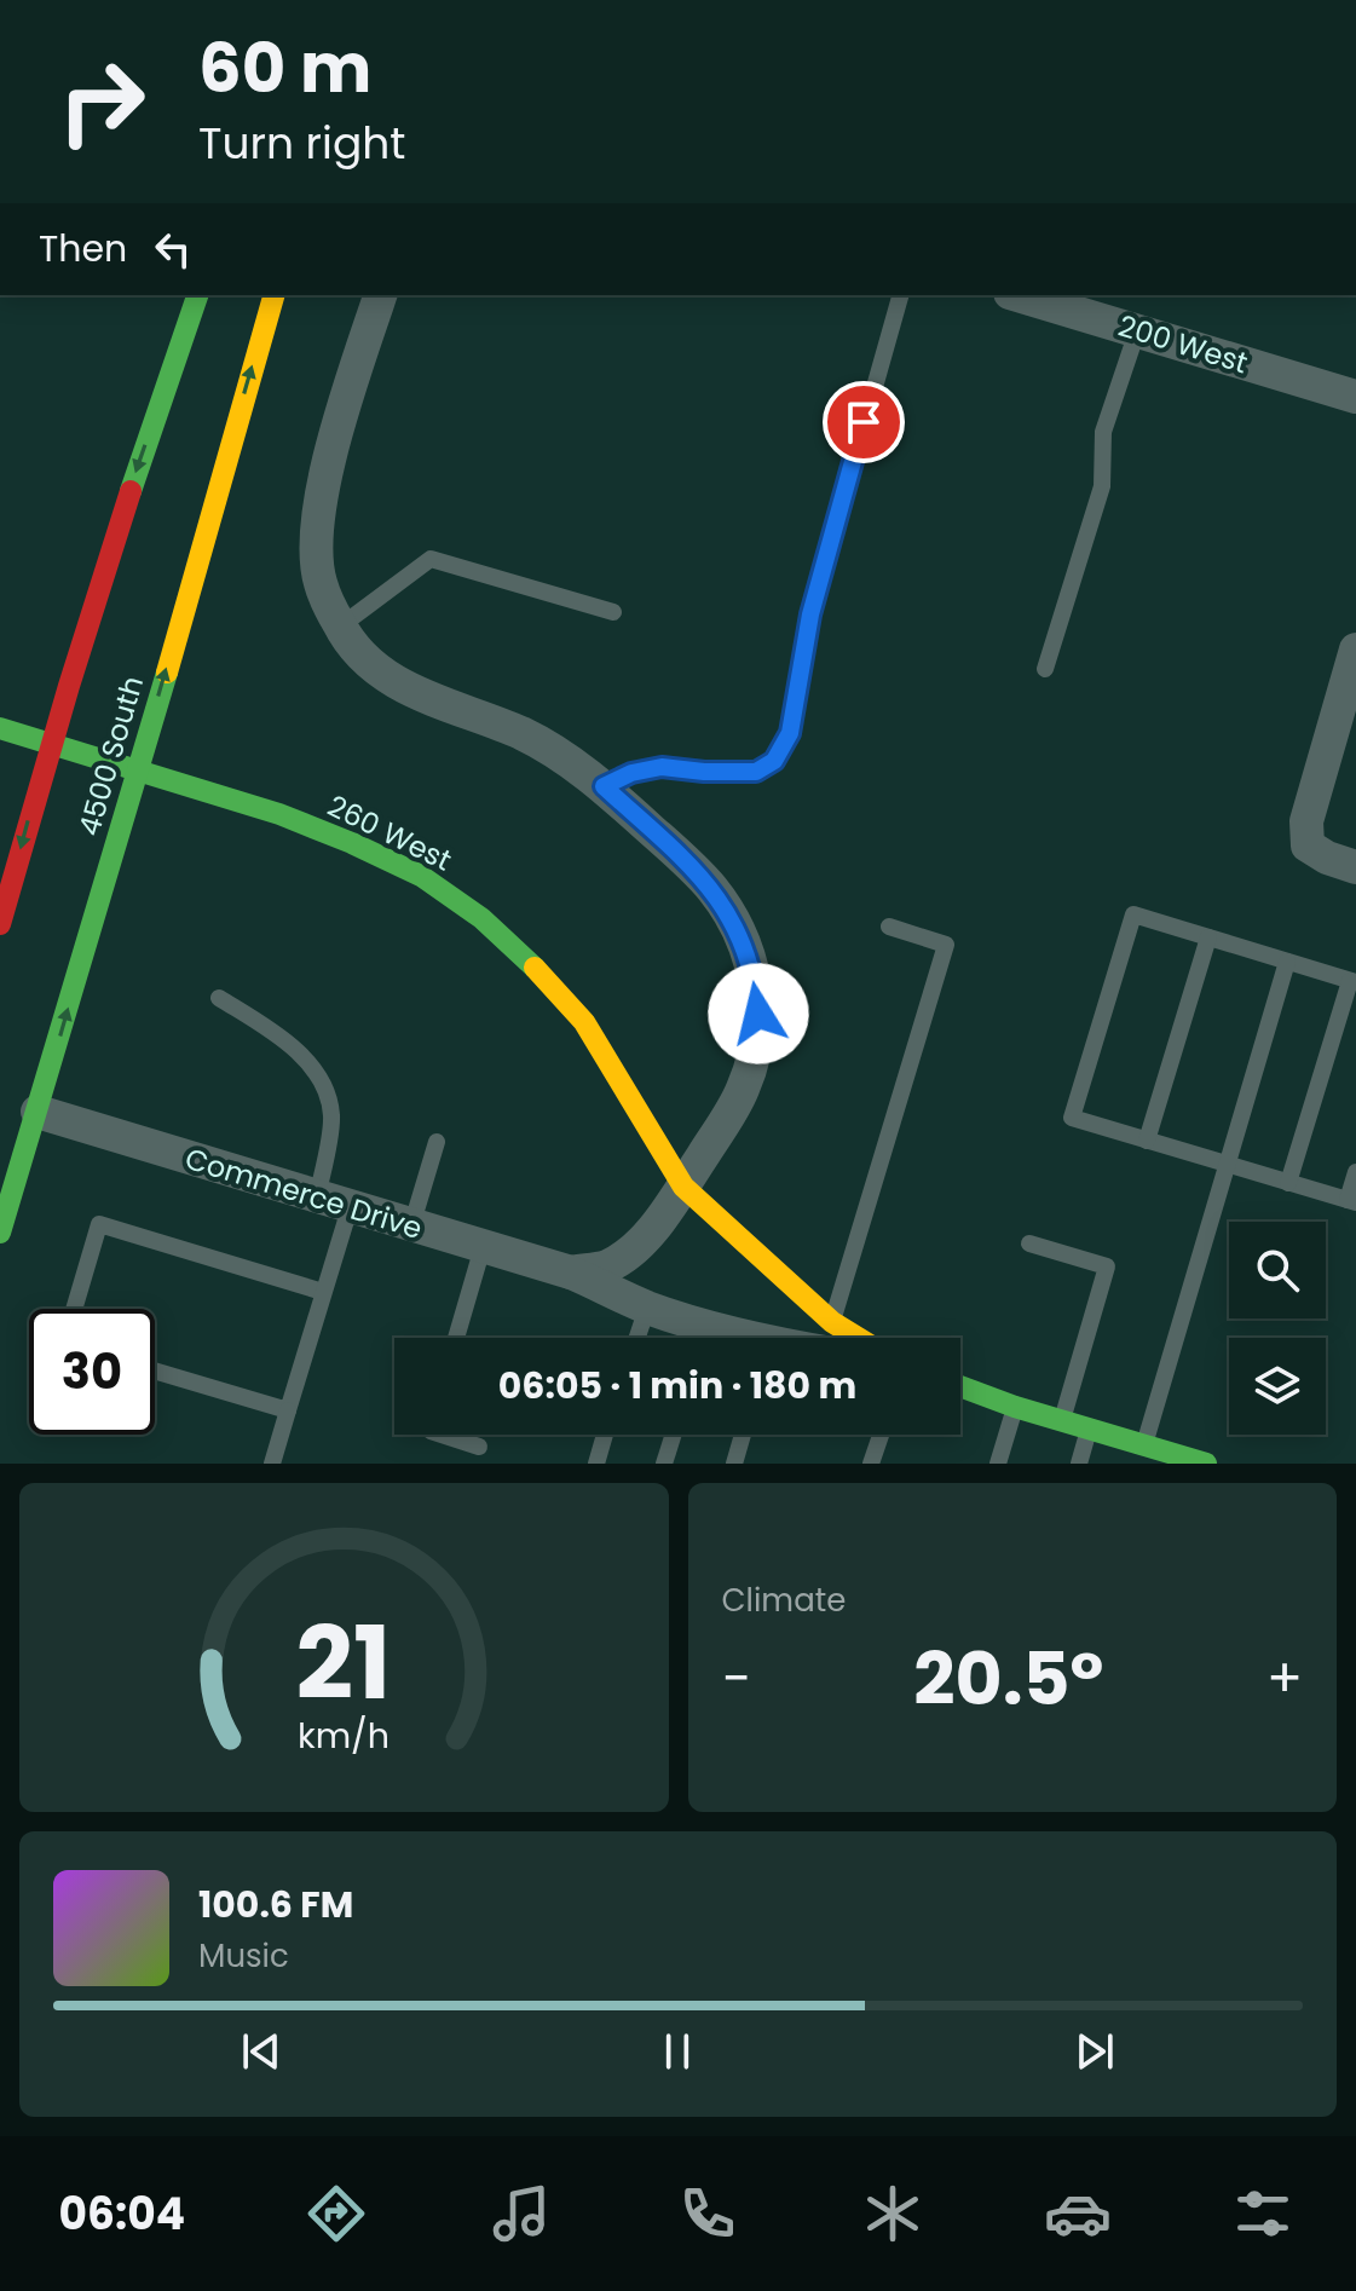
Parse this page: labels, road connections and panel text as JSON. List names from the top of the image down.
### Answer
{
  "streets": {
    "main road": ["4500 South", "260 West", "Commerce Drive"],
    "street": ["200 West"]
  },
  "crossings": [
    ["4500 South", "260 West"],
    ["4500 South", "Commerce Drive"],
    ["260 West", "Commerce Drive"]
  ],
  "page": {
    "turn": ["60 m", "Turn right"],
    "then": "Then",
    "limit": "30",
    "trip": "06:05 · 1 min · 180 m",
    "tile": "Climate",
    "heat": ["−", "20.5°", "+"],
    "song": ["100.6 FM", "Music"],
    "tabs": "06:04",
    "gauge": ["21", "km/h"]
  }
}
